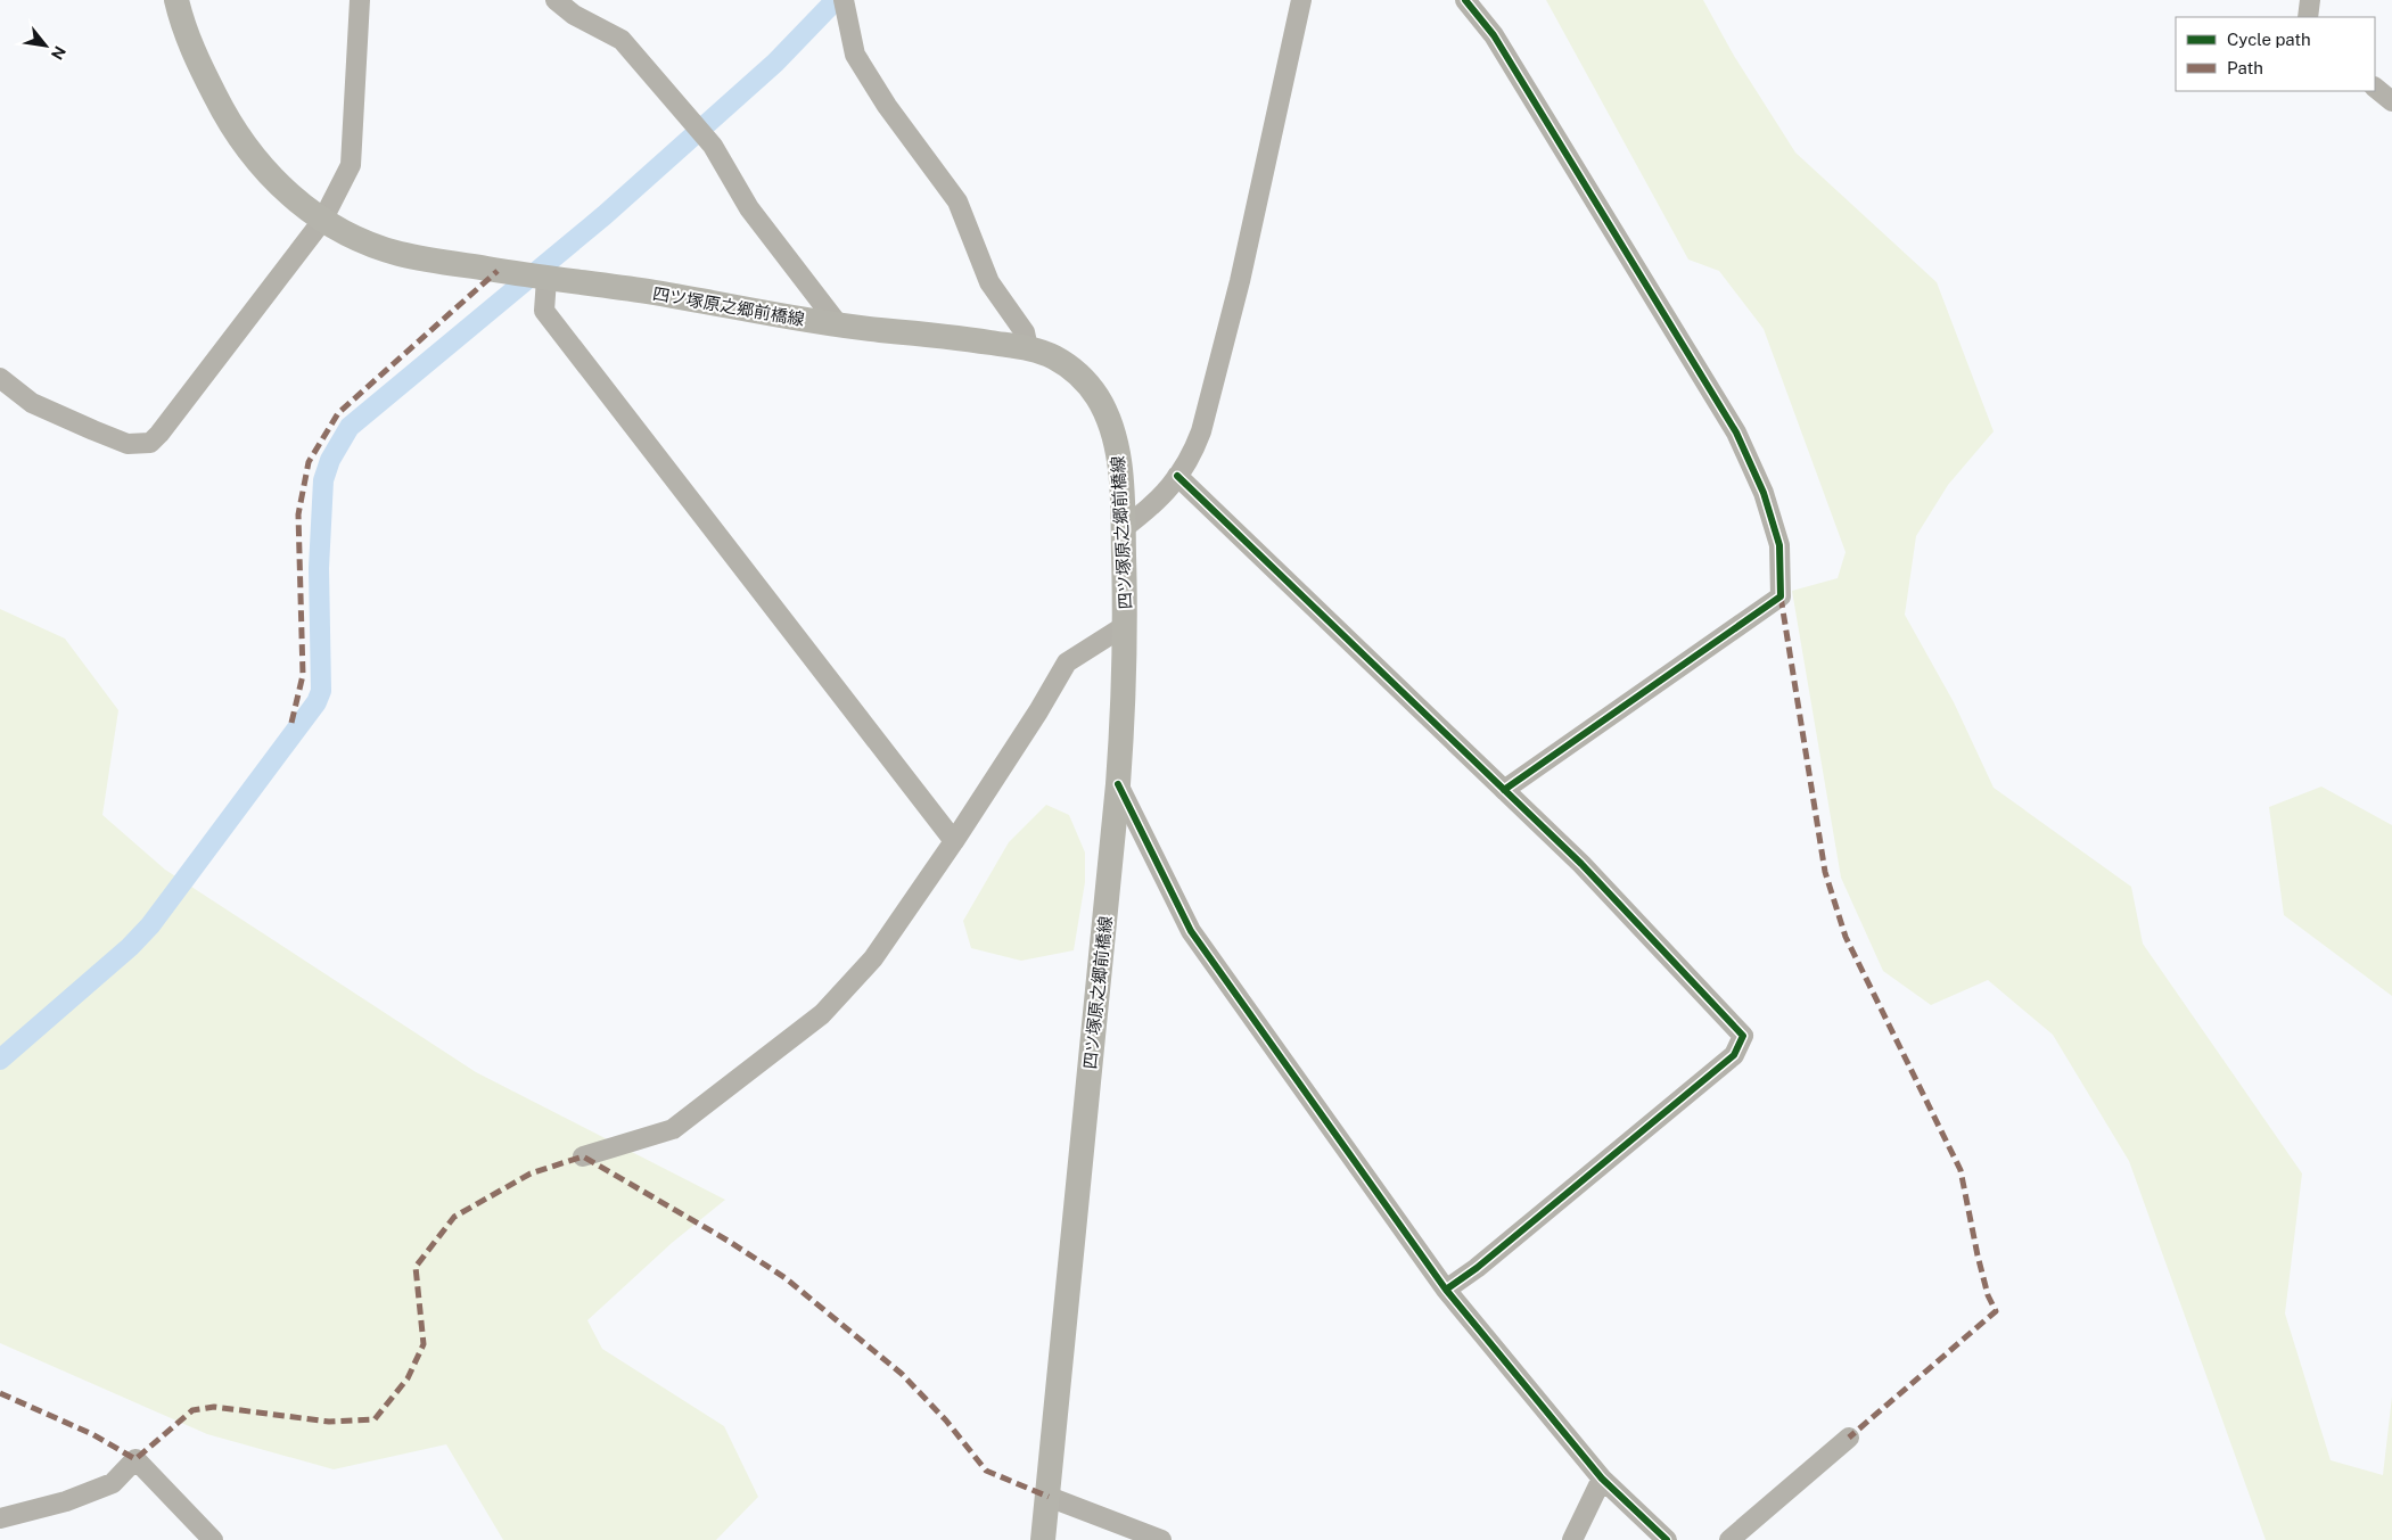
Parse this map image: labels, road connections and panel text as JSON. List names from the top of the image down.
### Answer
{
  "streets": {
    "main road": ["四ツ塚原之郷前橋線"]
  },
  "legend": ["Cycle path", "Path"],
  "north": "bottom right"
}
